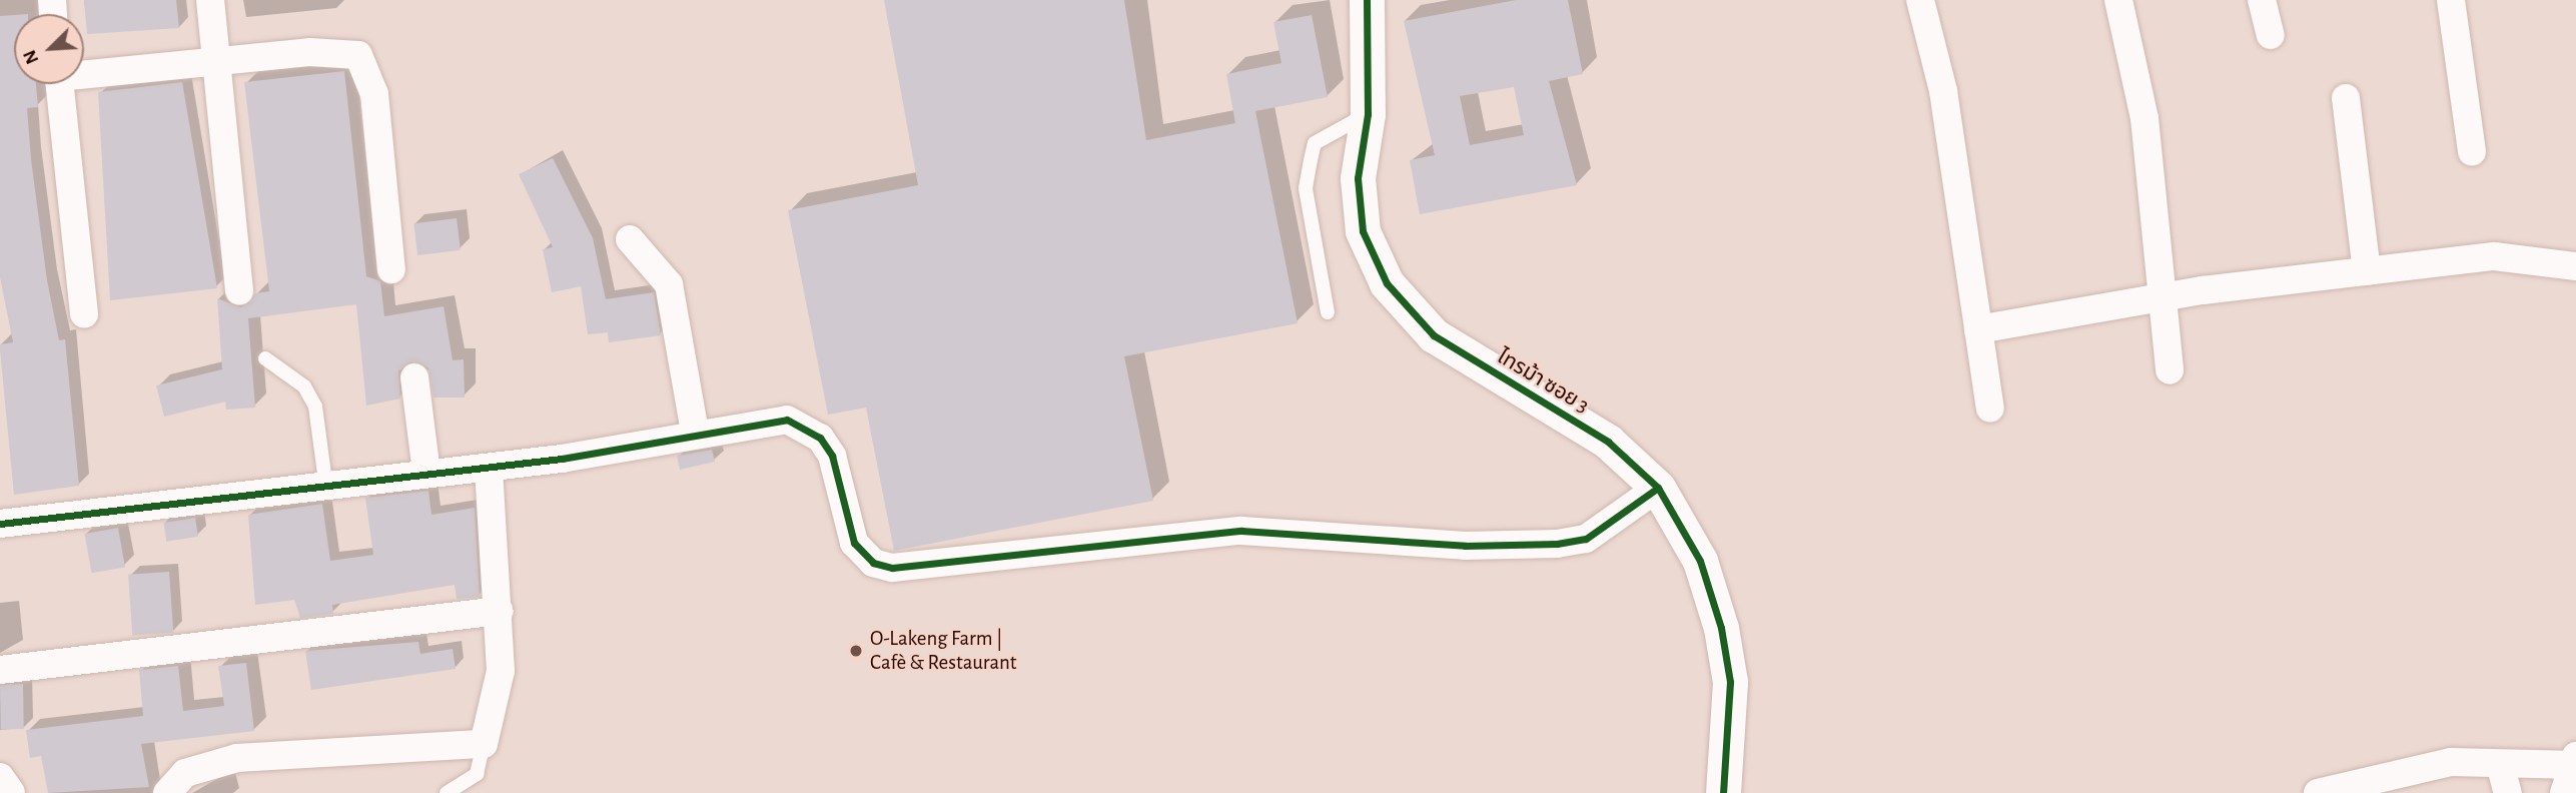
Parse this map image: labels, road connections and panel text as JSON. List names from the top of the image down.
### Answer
{
  "streets": {
    "street": ["ไทรม้า ซอย 3"]
  },
  "places": ["O-Lakeng Farm | Cafè & Restaurant"],
  "north": "bottom left"
}
